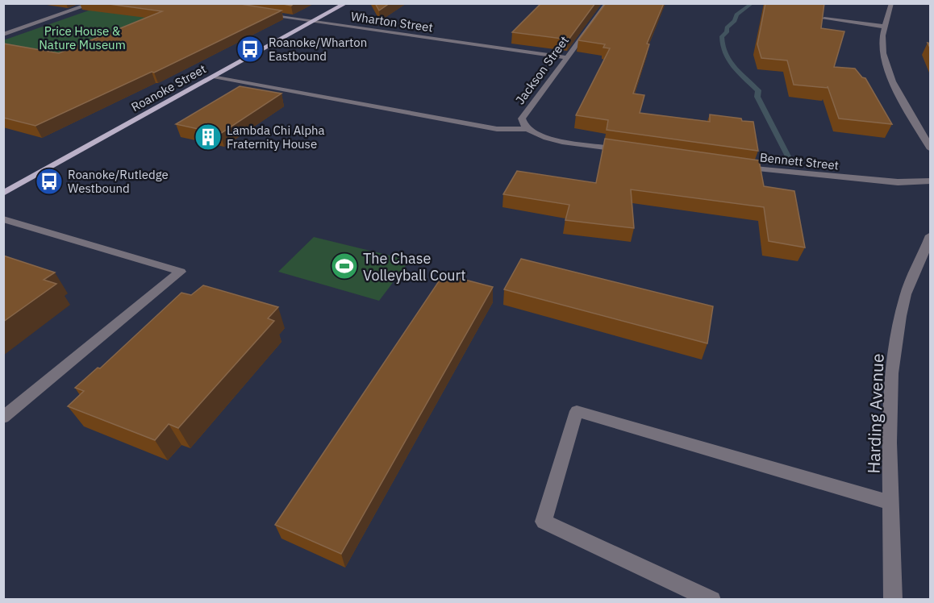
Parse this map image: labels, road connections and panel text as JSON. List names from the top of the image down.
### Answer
{
  "streets": {
    "main road": ["Roanoke Street"],
    "street": [
      "Wharton Street",
      "Jackson Street",
      "Bennett Street",
      "Harding Avenue"
    ]
  },
  "crossings": [
    ["Wharton Street", "Jackson Street"],
    ["Wharton Street", "Roanoke Street"]
  ],
  "parks": ["Price House & Nature Museum"],
  "places": {
    "bus stop": ["Roanoke/Wharton Eastbound", "Roanoke/Rutledge Westbound"],
    "building": ["Lambda Chi Alpha Fraternity House"],
    "sports": ["The Chase Volleyball Court"]
  }
}
